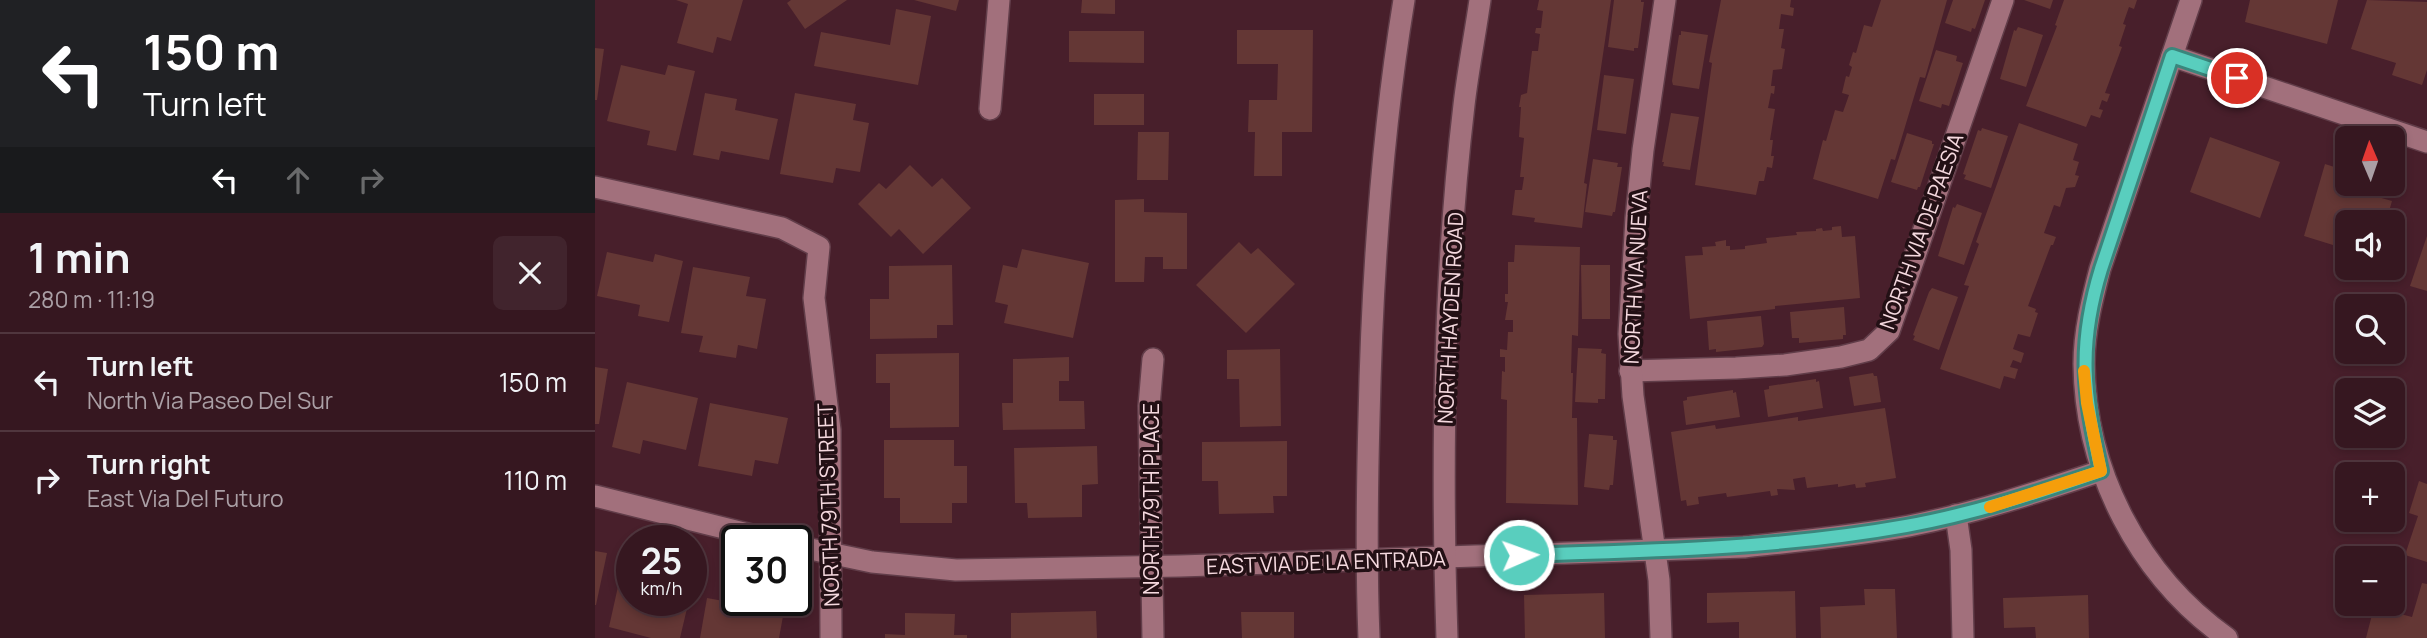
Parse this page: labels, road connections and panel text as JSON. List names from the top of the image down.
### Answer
{
  "streets": {
    "street": [
      "NORTH VIA DE PAESIA",
      "NORTH VIA NUEVA",
      "NORTH HAYDEN ROAD",
      "NORTH 79TH PLACE",
      "NORTH 79TH STREET",
      "EAST VIA DE LA ENTRADA"
    ]
  },
  "crossings": [
    ["NORTH VIA DE PAESIA", "NORTH VIA NUEVA"],
    ["NORTH VIA NUEVA", "EAST VIA DE LA ENTRADA"],
    ["NORTH HAYDEN ROAD", "EAST VIA DE LA ENTRADA"],
    ["NORTH 79TH PLACE", "EAST VIA DE LA ENTRADA"],
    ["NORTH 79TH STREET", "EAST VIA DE LA ENTRADA"]
  ],
  "north": "top",
  "page": {
    "turn": ["150 m", "Turn left"],
    "map_buttons": ["+", "−"],
    "heading": ["1 min", "280 m · 11:19"],
    "list": [
      {
        "name": "Turn left",
        "note": "North Via Paseo Del Sur",
        "value": "150 m"
      },
      {
        "name": "Turn right",
        "note": "East Via Del Futuro",
        "value": "110 m"
      }
    ],
    "speed": "25 km/h",
    "limit": "30"
  }
}
